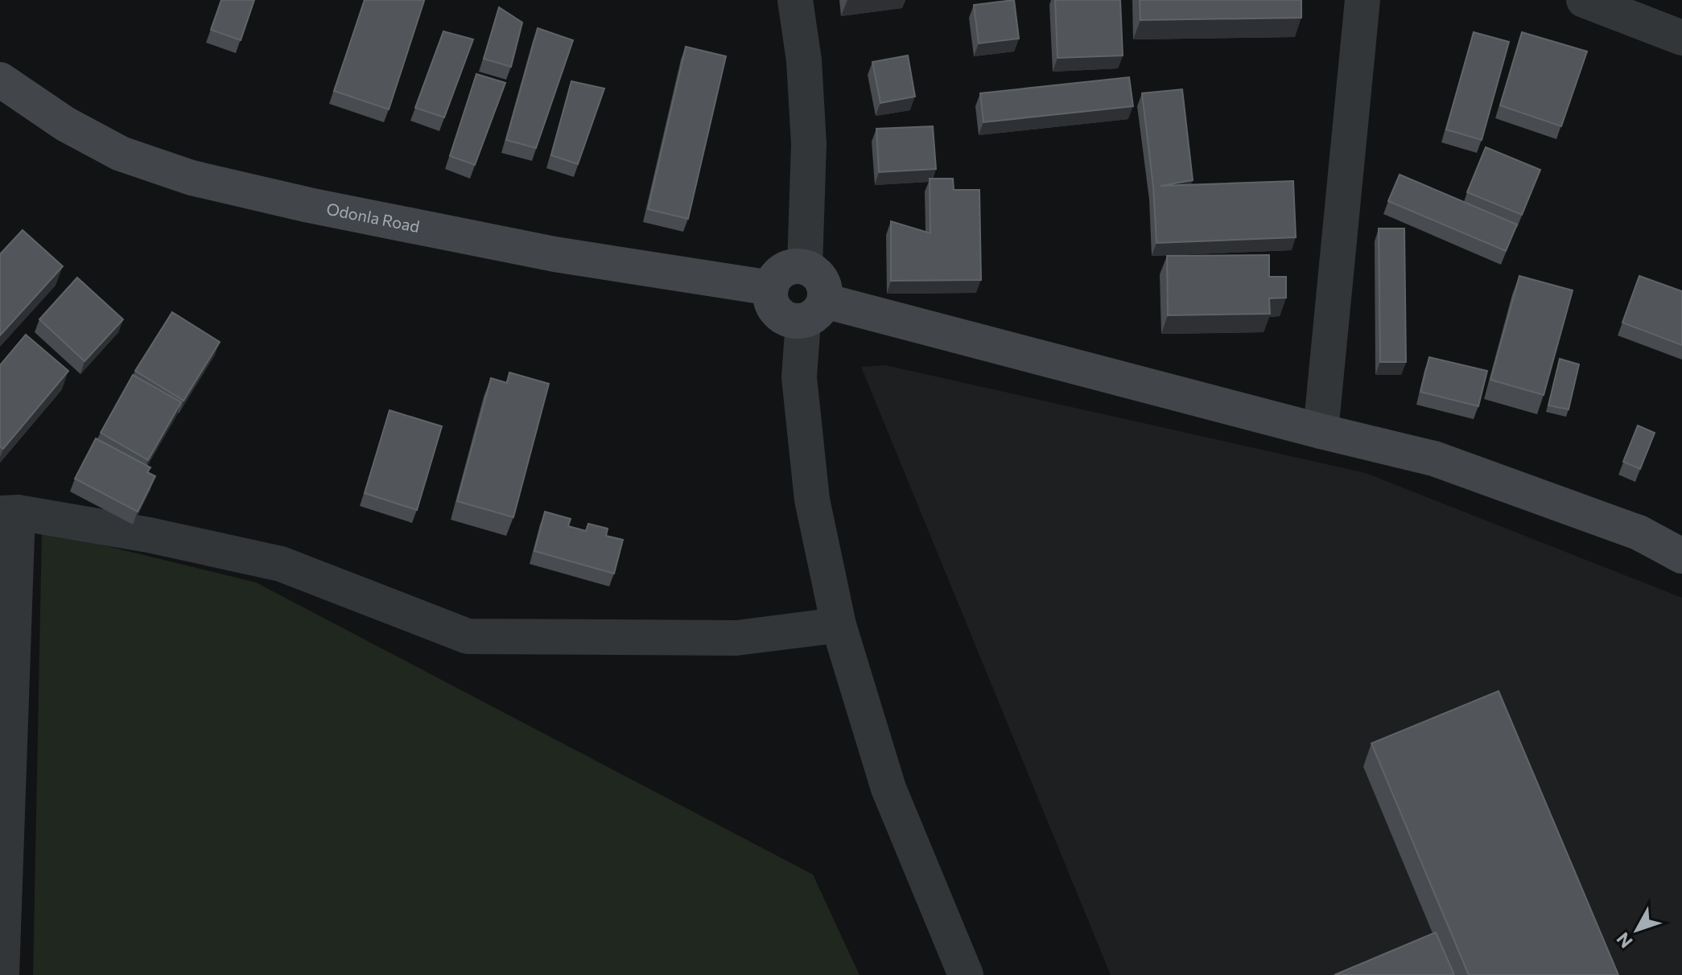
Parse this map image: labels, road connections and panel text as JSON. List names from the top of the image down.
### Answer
{
  "streets": {
    "street": ["Odonla Road"]
  },
  "north": "bottom left"
}
